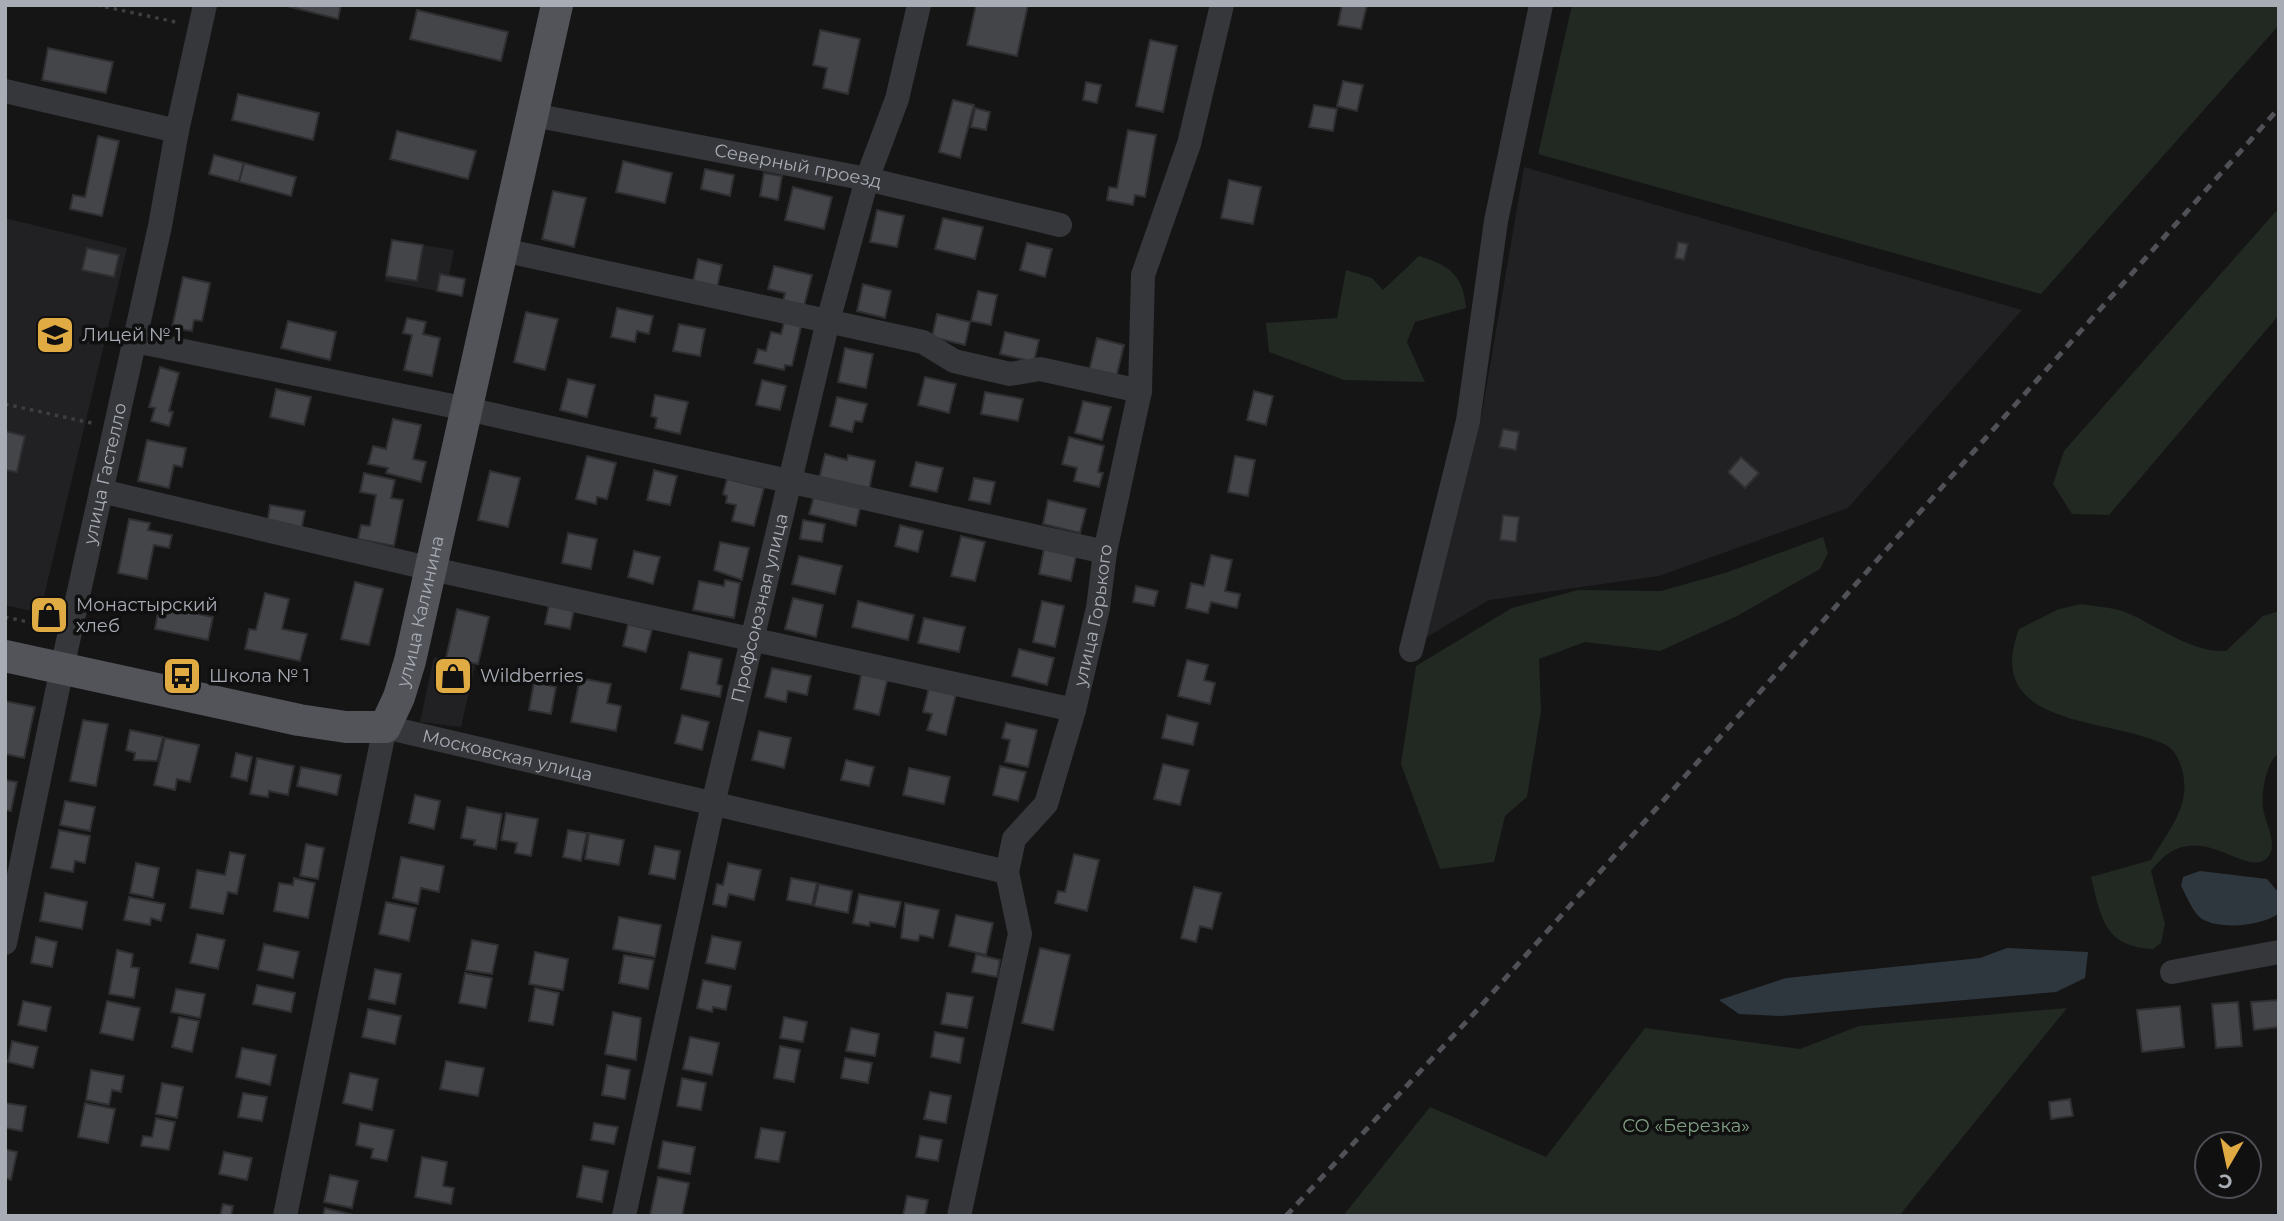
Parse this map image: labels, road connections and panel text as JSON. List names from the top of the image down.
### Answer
{
  "streets": {
    "main road": ["улица Калинина", "Московская улица"],
    "street": [
      "Северный проезд",
      "улица Гастелло",
      "Профсоюзная улица",
      "улица Горького"
    ]
  },
  "crossings": [
    ["Северный проезд", "Профсоюзная улица"],
    ["Северный проезд", "улица Калинина"],
    ["улица Гастелло", "Московская улица"],
    ["Профсоюзная улица", "Московская улица"],
    ["улица Калинина", "Московская улица"],
    ["улица Горького", "Московская улица"]
  ],
  "parks": ["СО «Березка»"],
  "places": {
    "school or university": ["Лицей № 1"],
    "shop": ["Монастырский хлеб", "Wildberries"],
    "bus stop": ["Школа № 1"]
  },
  "north": "bottom"
}
